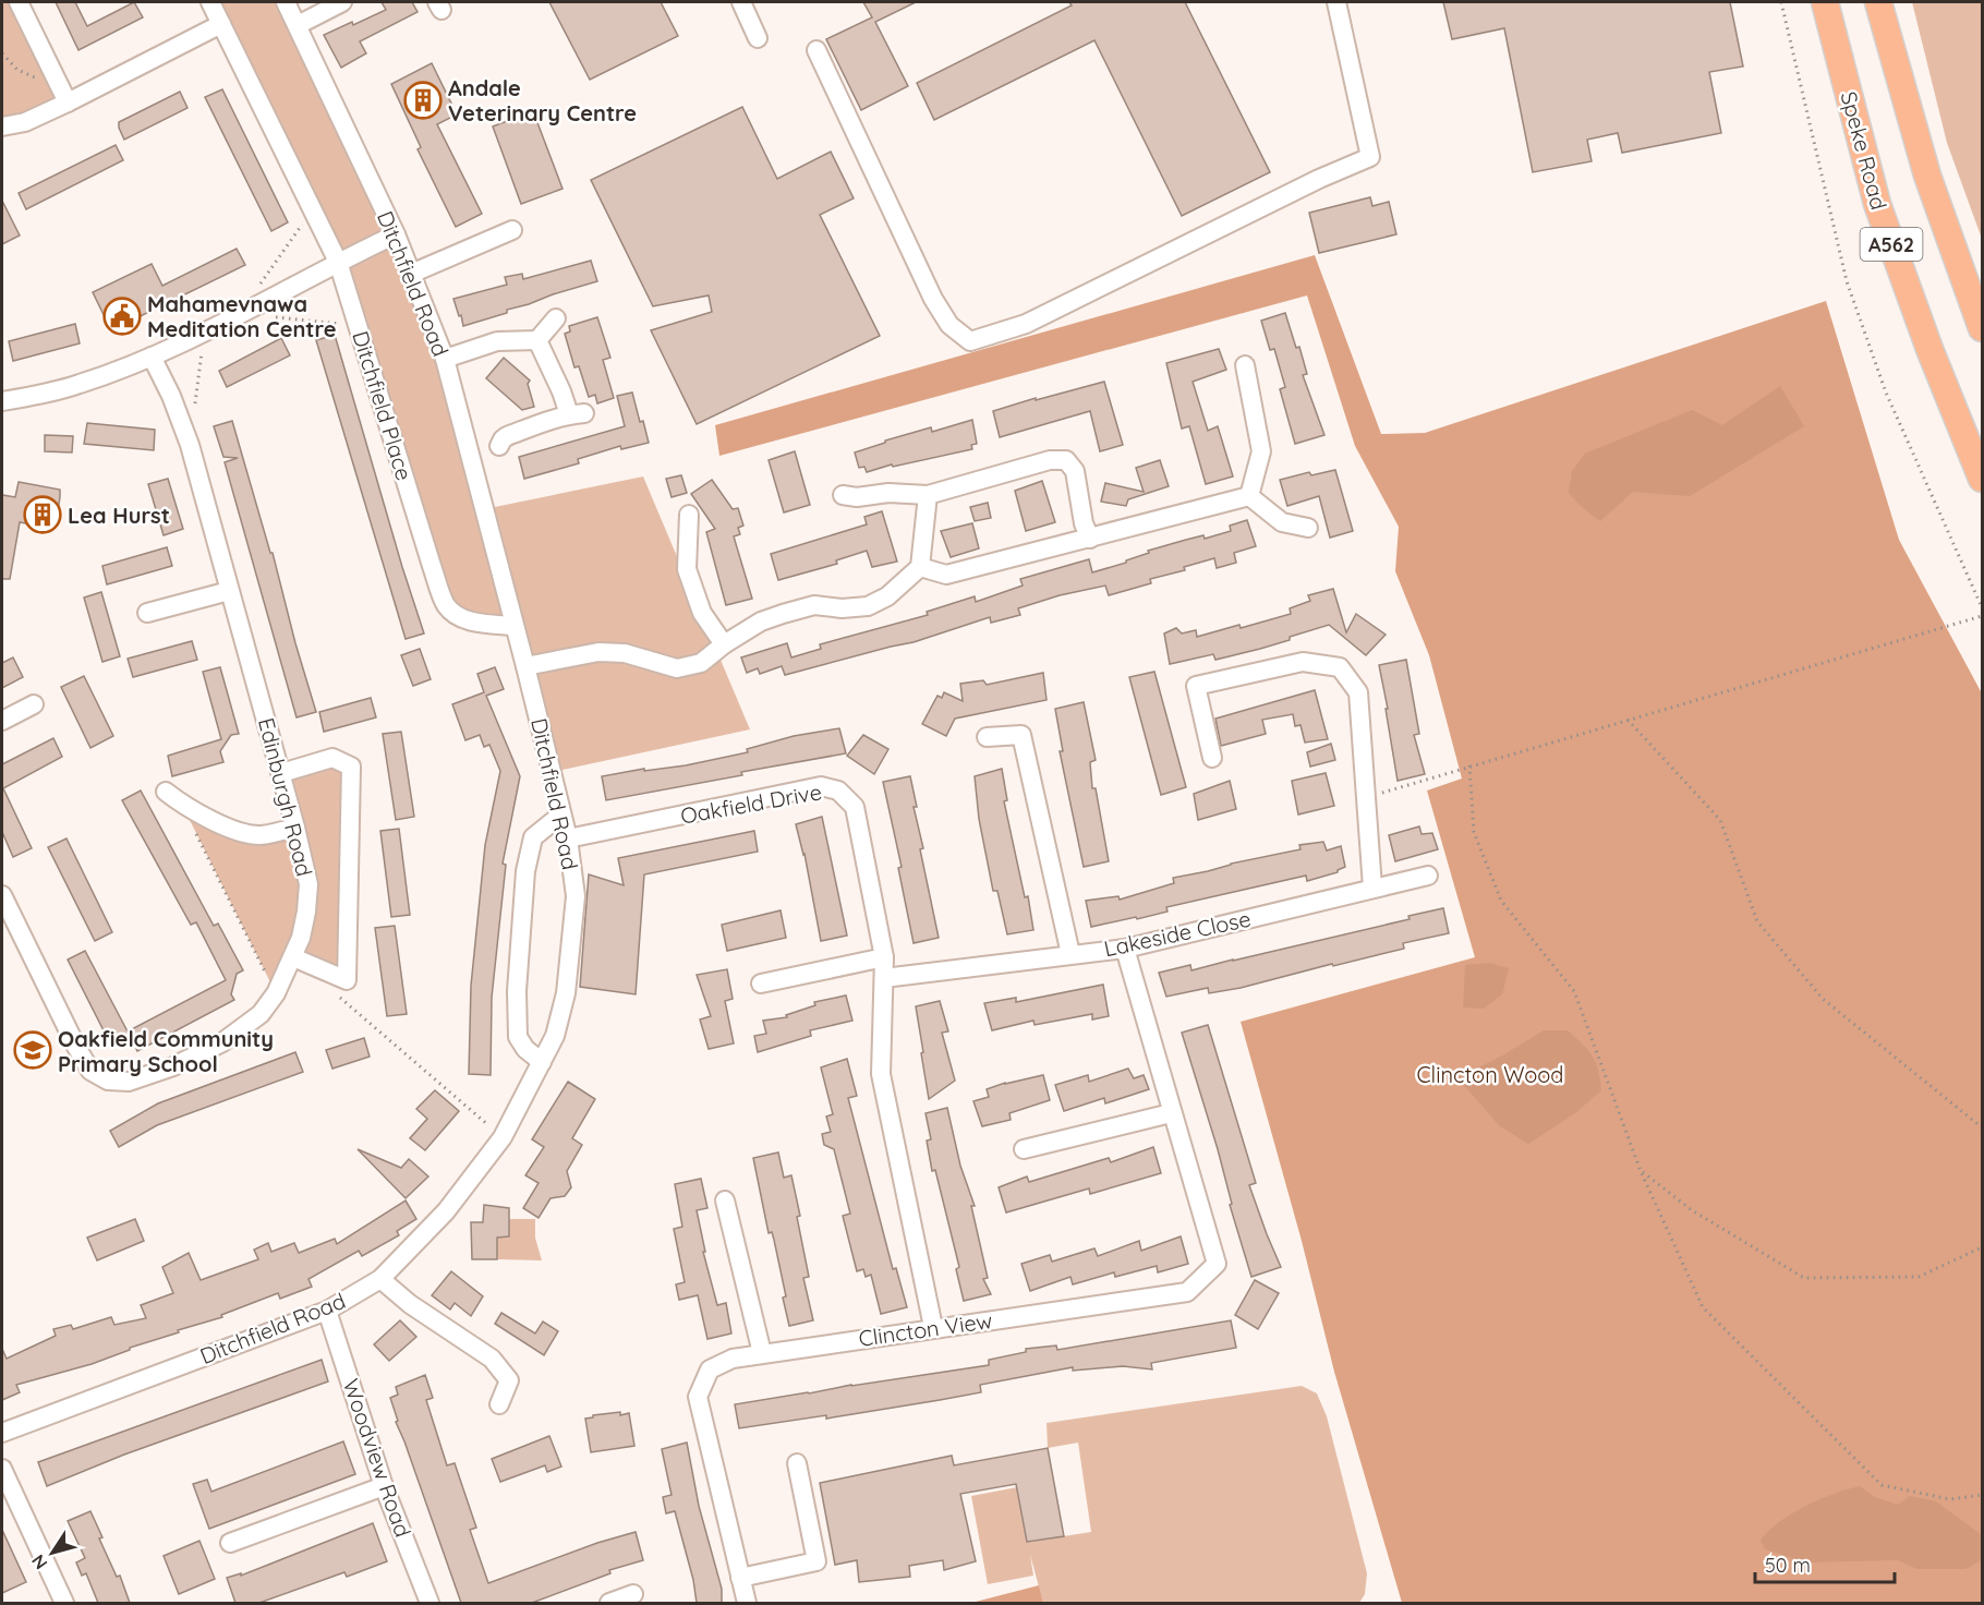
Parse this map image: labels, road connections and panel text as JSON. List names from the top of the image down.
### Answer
{
  "streets": {
    "highway": ["Speke Road", "A562"],
    "street": [
      "Ditchfield Road",
      "Ditchfield Place",
      "Edinburgh Road",
      "Oakfield Drive",
      "Lakeside Close",
      "Clincton View",
      "Woodview Road"
    ]
  },
  "crossings": [
    ["Ditchfield Road", "Ditchfield Place"],
    ["Ditchfield Road", "Oakfield Drive"],
    ["Ditchfield Road", "Woodview Road"],
    ["Oakfield Drive", "Lakeside Close"],
    ["Oakfield Drive", "Clincton View"],
    ["Lakeside Close", "Clincton View"]
  ],
  "parks": ["Clincton Wood"],
  "places": {
    "building": ["Andale Veterinary Centre", "Lea Hurst"],
    "public building": ["Mahamevnawa Meditation Centre"],
    "school or university": ["Oakfield Community Primary School"]
  },
  "scale_bar": "50 m",
  "north": "bottom left"
}
